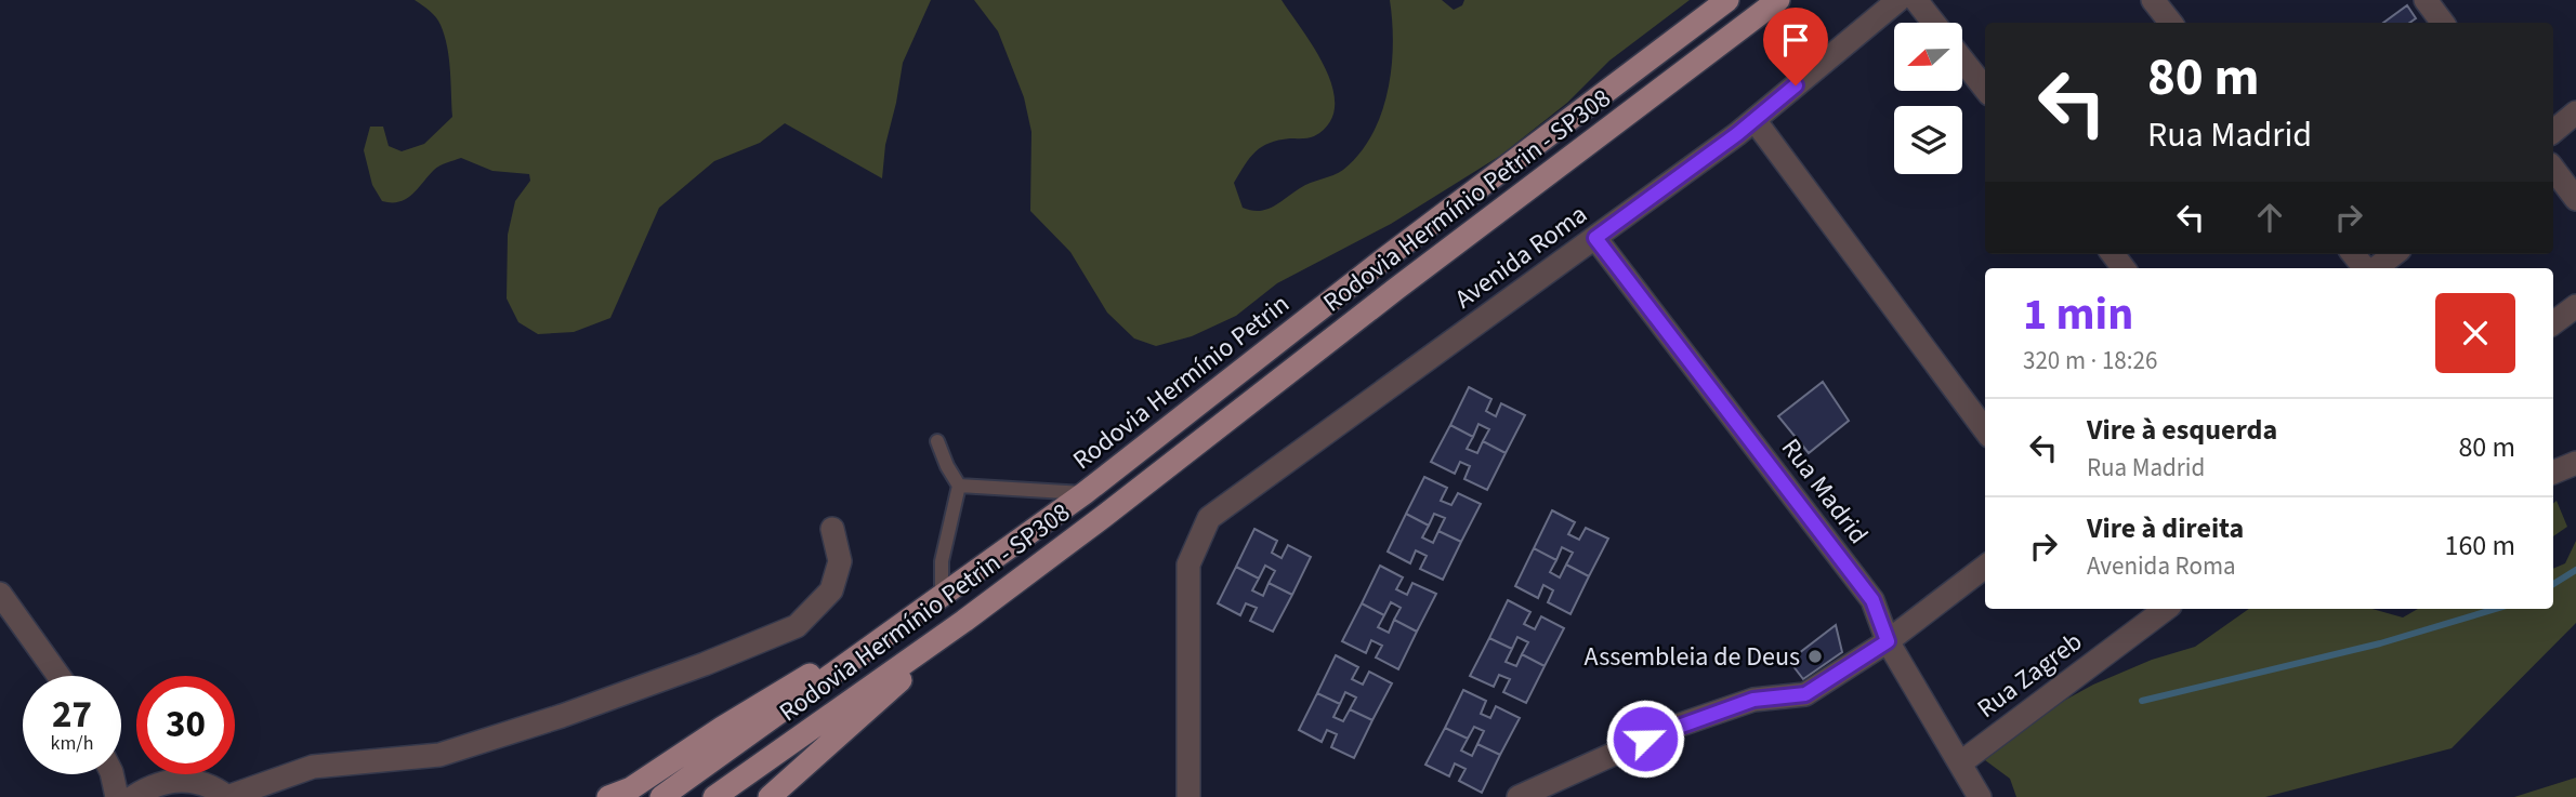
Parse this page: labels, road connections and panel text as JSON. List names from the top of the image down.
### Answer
{
  "streets": {
    "main road": ["Rodovia Hermínio Petrin - SP308", "Rodovia Hermínio Petrin"],
    "street": ["Avenida Roma", "Rua Madrid", "Rua Zagreb"]
  },
  "crossings": [
    ["Avenida Roma", "Rua Madrid"],
    ["Rua Madrid", "Rua Zagreb"]
  ],
  "places": ["Assembleia de Deus"],
  "north": "left",
  "page": {
    "turn": ["80 m", "Rua Madrid"],
    "heading": ["1 min", "320 m · 18:26"],
    "list": [
      {
        "name": "Vire à esquerda",
        "note": "Rua Madrid",
        "value": "80 m"
      },
      {
        "name": "Vire à direita",
        "note": "Avenida Roma",
        "value": "160 m"
      }
    ],
    "speed": "27 km/h",
    "limit": "30"
  }
}
